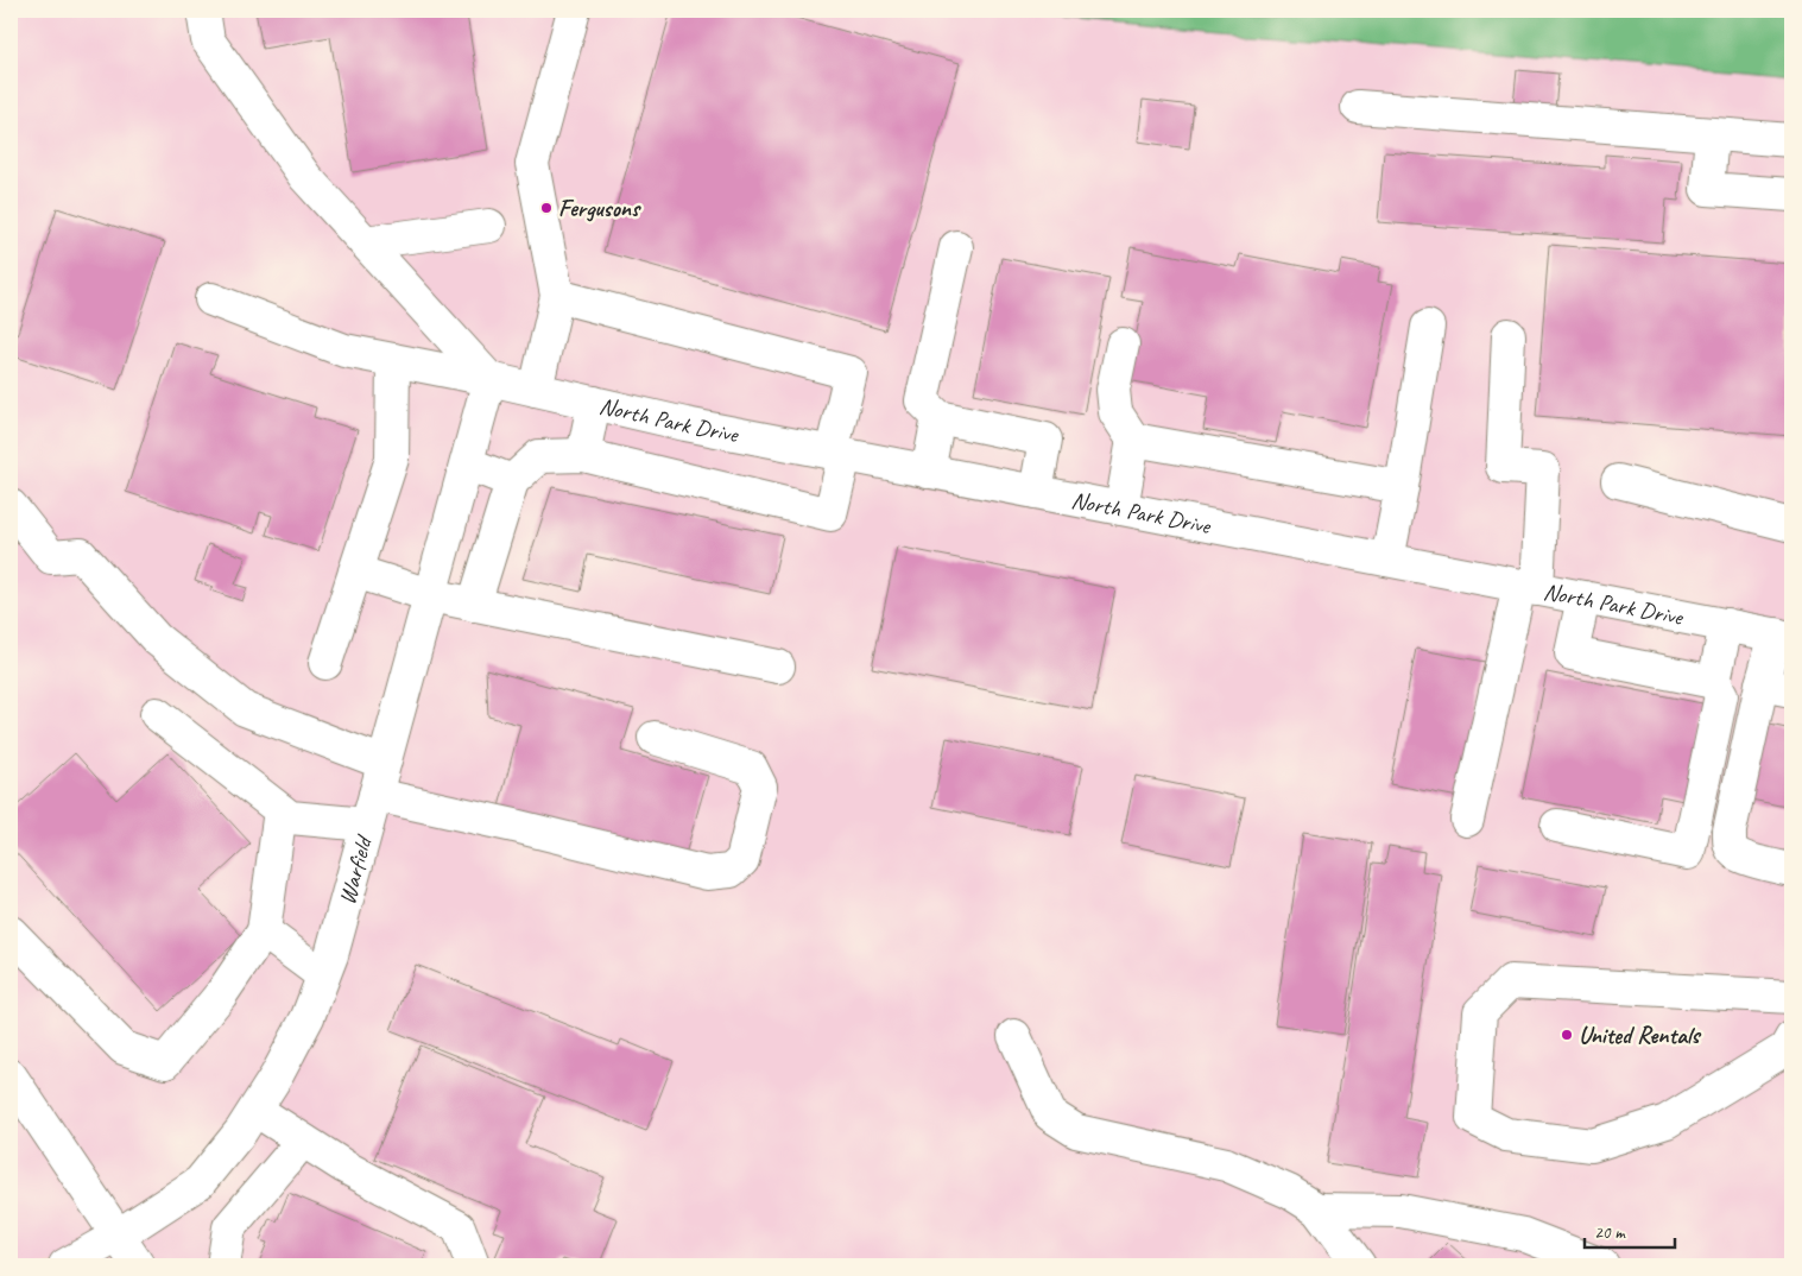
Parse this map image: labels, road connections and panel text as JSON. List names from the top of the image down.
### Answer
{
  "streets": {
    "street": ["North Park Drive", "Warfield"]
  },
  "crossings": [
    ["North Park Drive", "Warfield"]
  ],
  "places": ["Fergusons", "United Rentals"],
  "scale_bar": "20 m"
}
